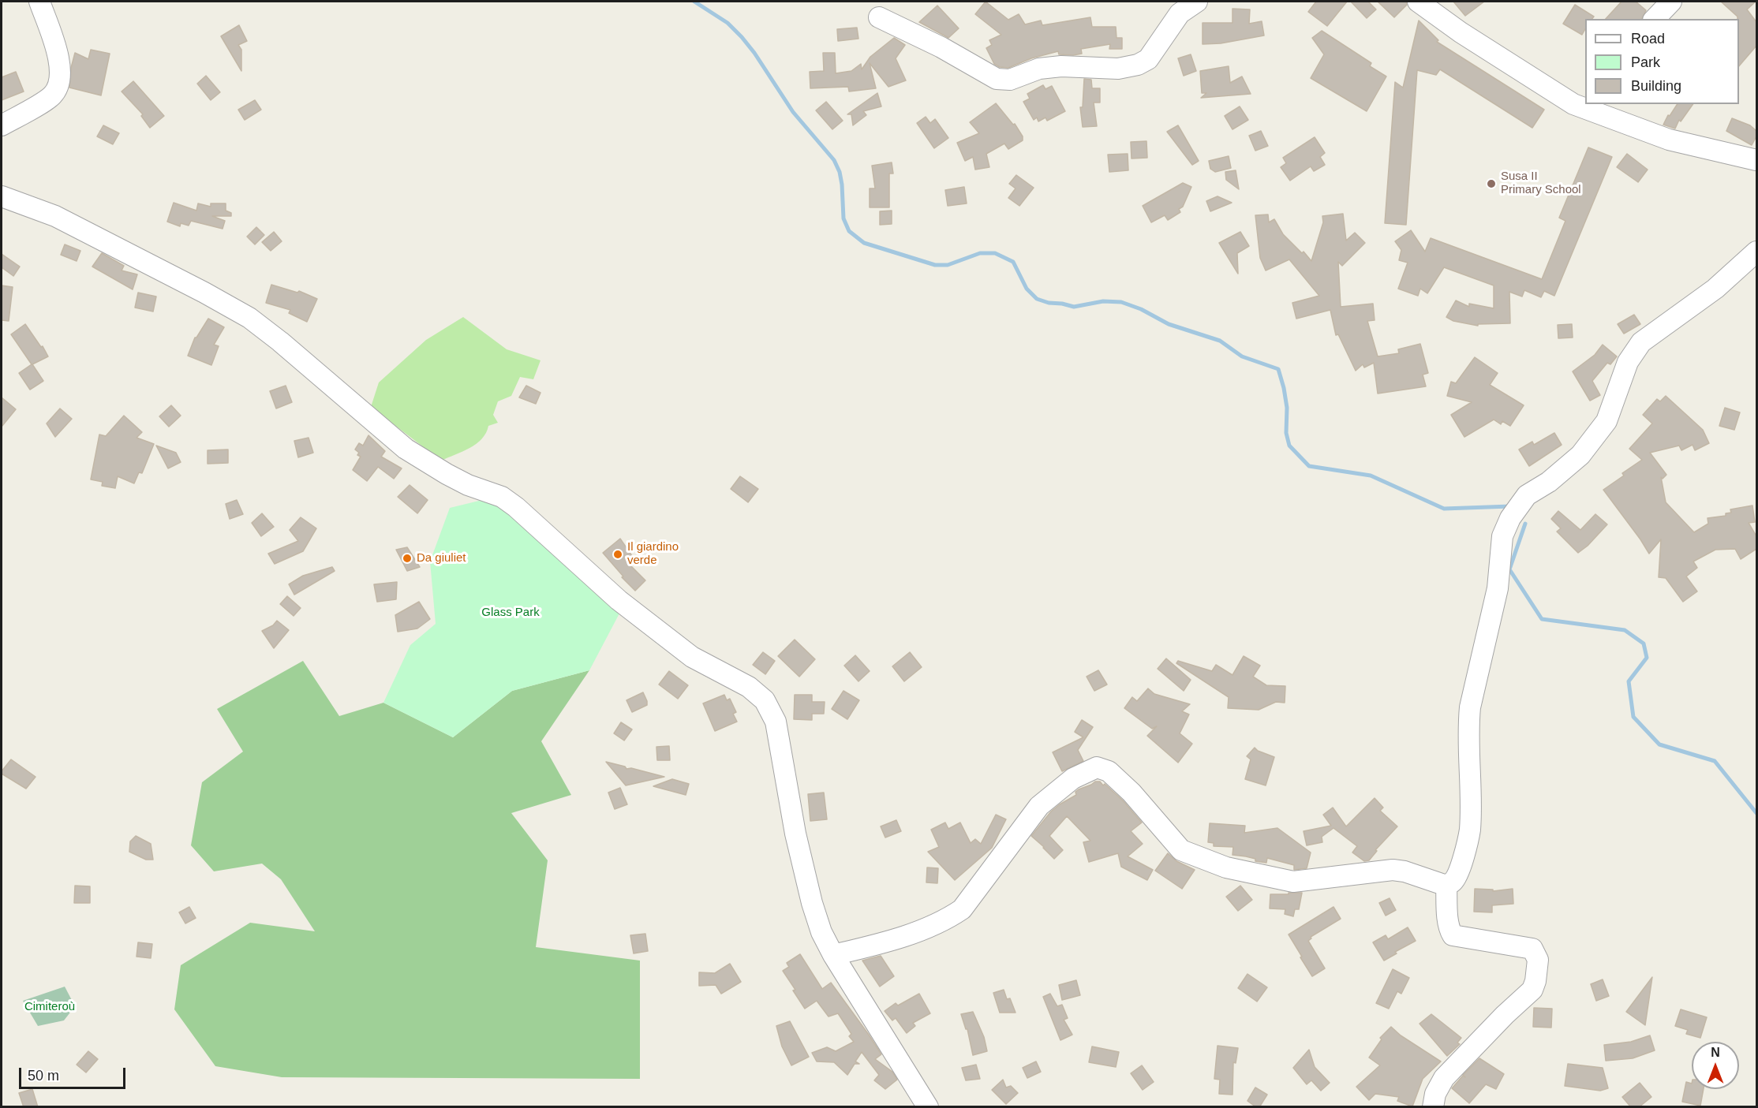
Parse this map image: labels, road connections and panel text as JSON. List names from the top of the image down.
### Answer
{
  "parks": ["Glass Park", "Cimiteroù"],
  "places": ["Susa II Primary School", "Il giardino verde", "Da giuliet"],
  "legend": ["Road", "Park", "Building"],
  "scale_bar": "50 m",
  "north": "top"
}
